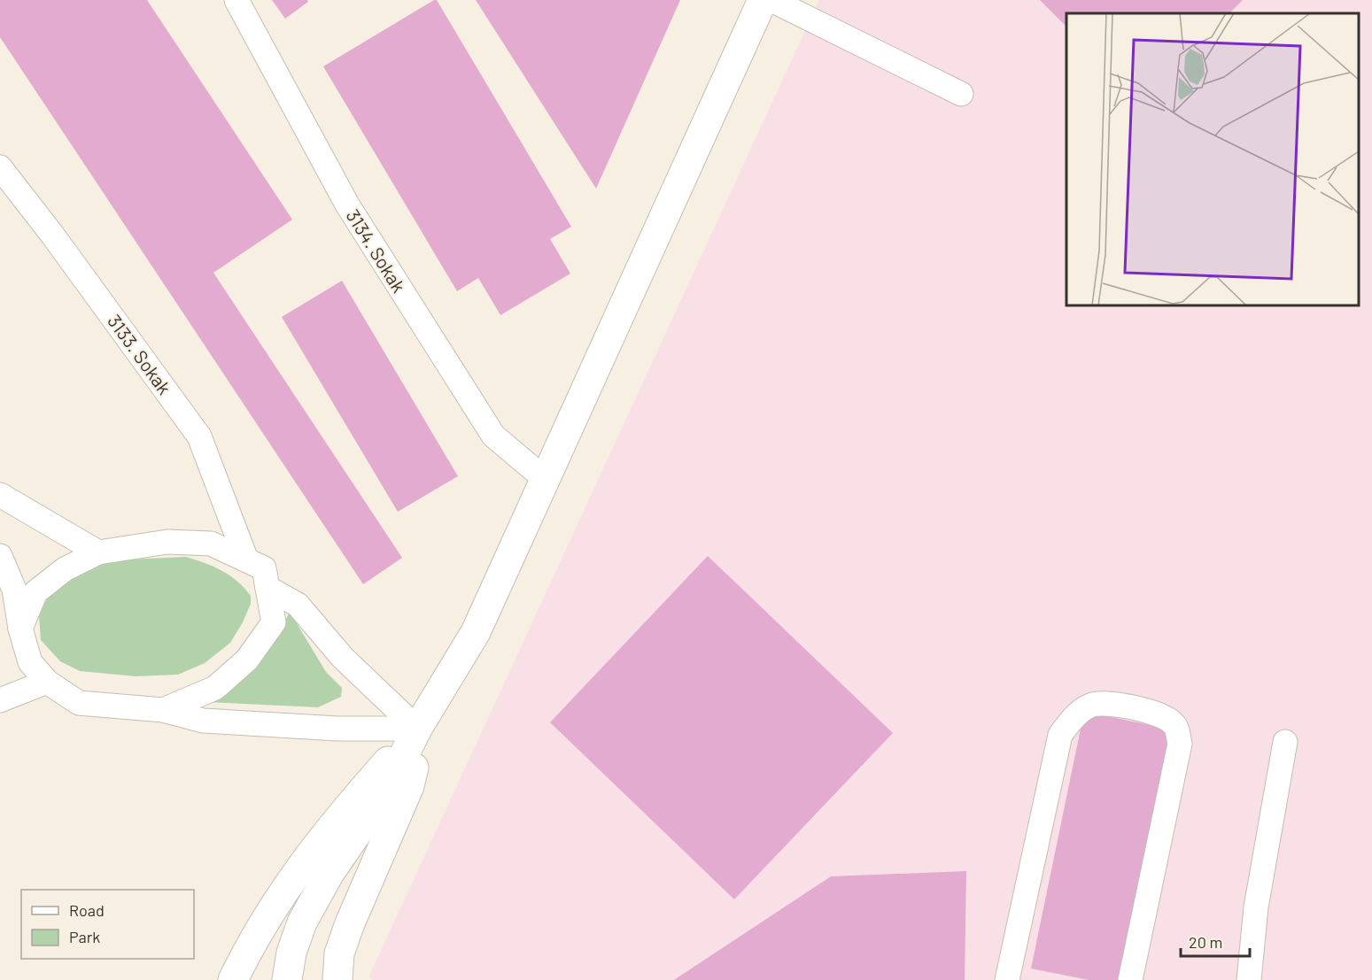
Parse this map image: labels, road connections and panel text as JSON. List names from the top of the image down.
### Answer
{
  "streets": {
    "street": ["3134. Sokak", "3133. Sokak"]
  },
  "legend": ["Road", "Park"],
  "scale_bar": "20 m"
}
